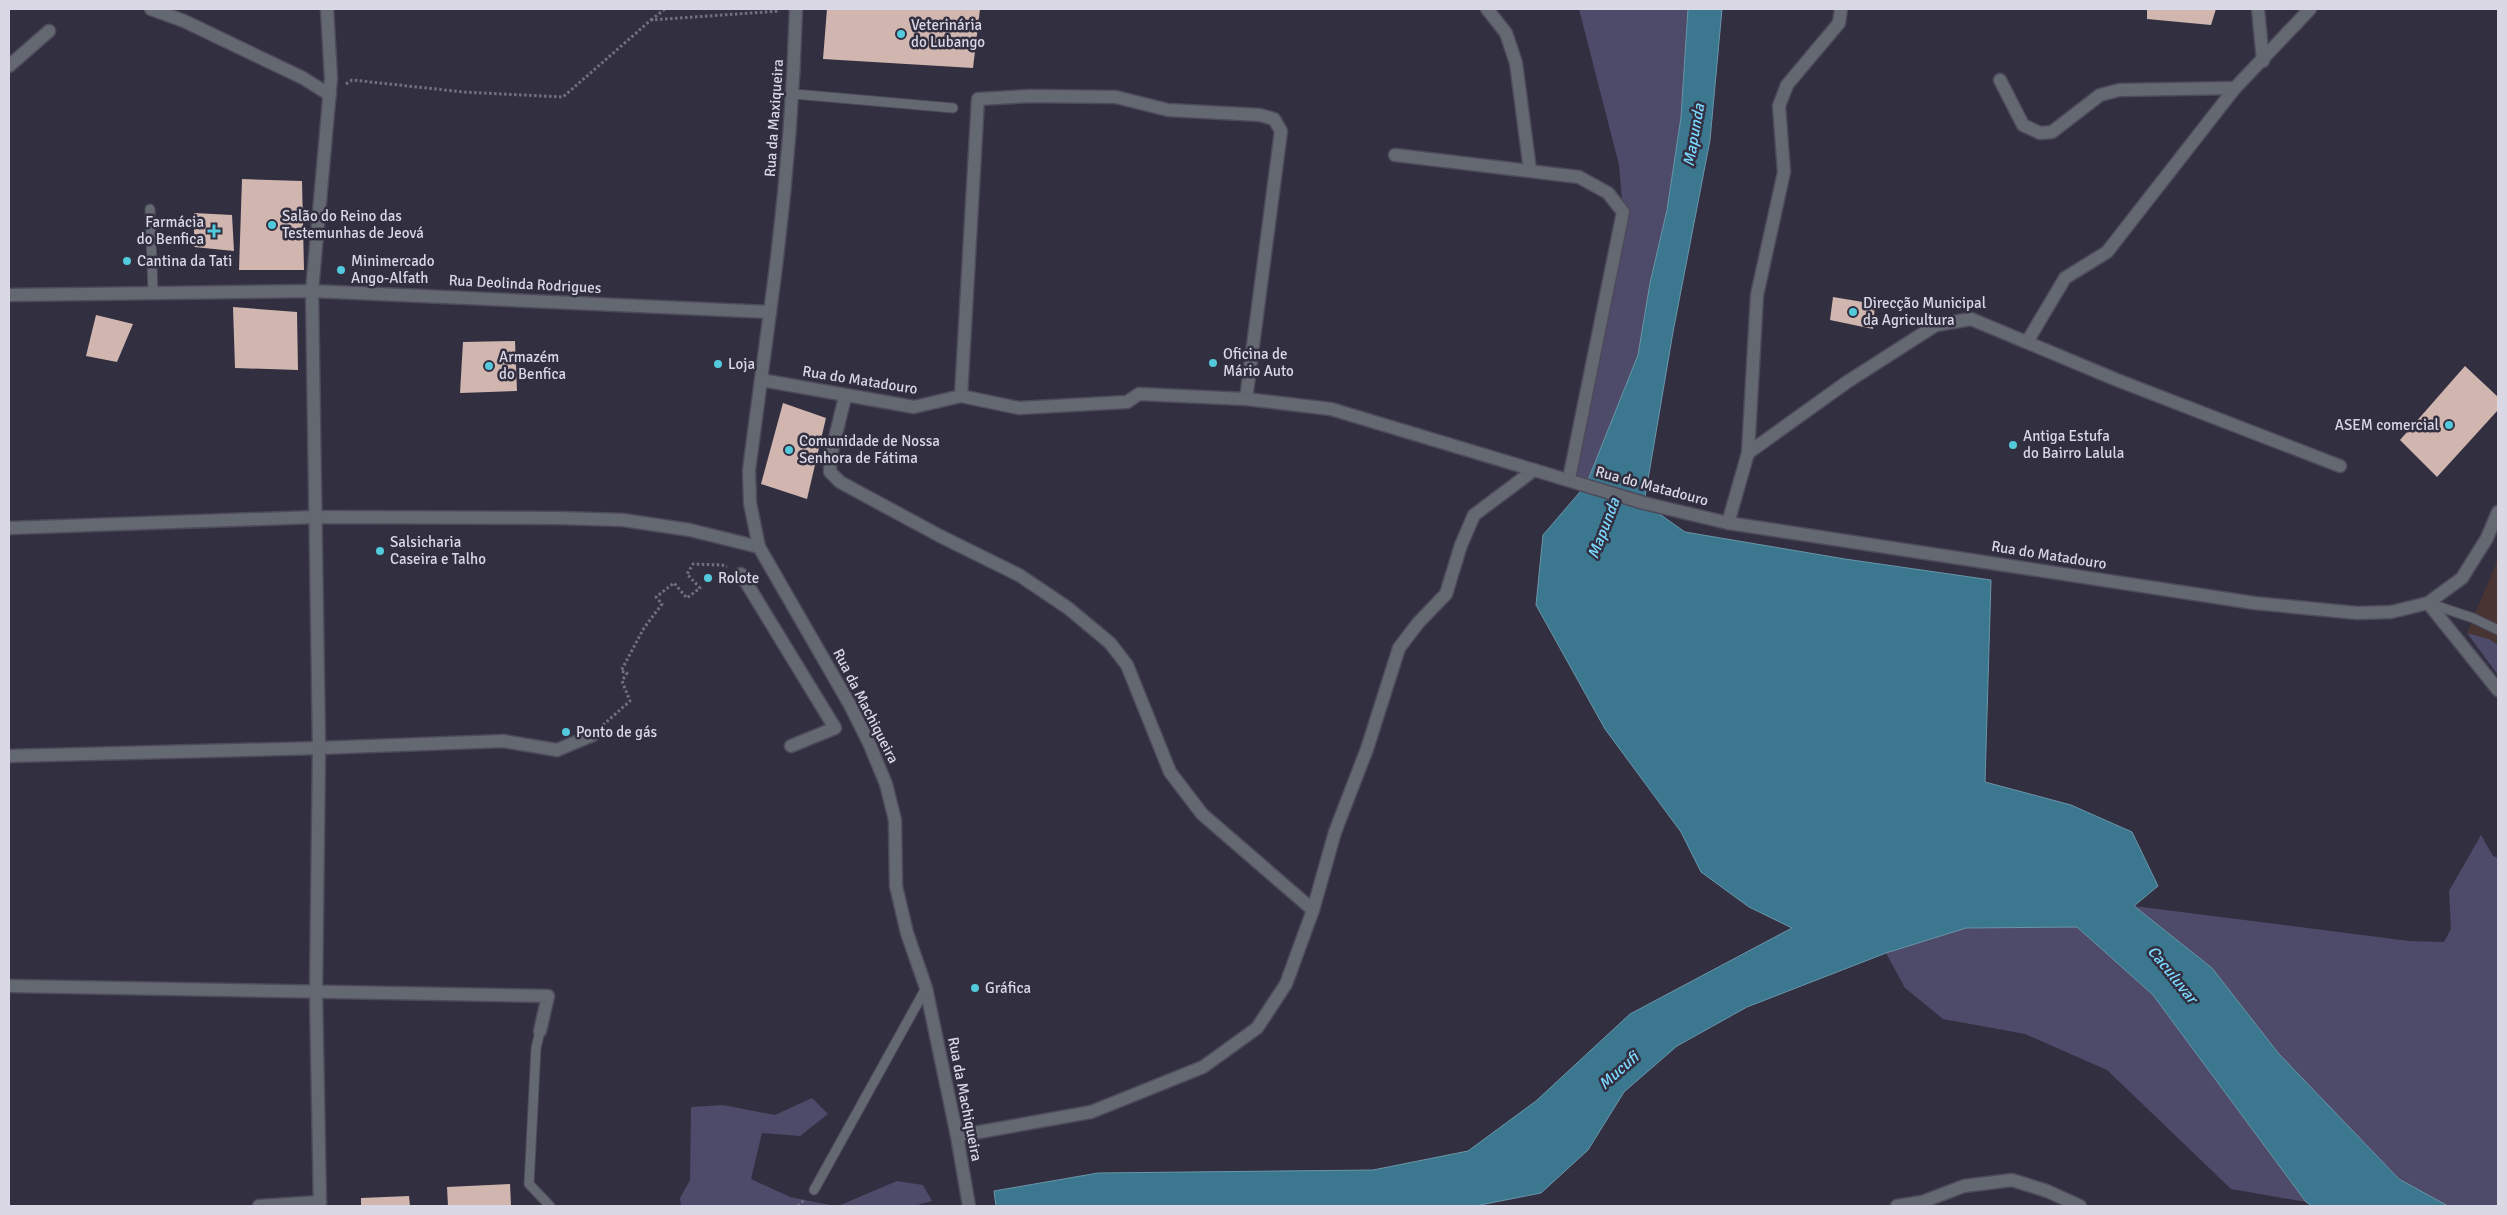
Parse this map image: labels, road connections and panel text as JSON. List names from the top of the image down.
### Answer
{
  "streets": {
    "street": [
      "Rua da Maxiqueira",
      "Rua Deolinda Rodrigues",
      "Rua do Matadouro",
      "Rua da Machiqueira"
    ]
  },
  "crossings": [
    ["Rua da Maxiqueira", "Rua da Machiqueira"],
    ["Rua Deolinda Rodrigues", "Rua da Machiqueira"],
    ["Rua do Matadouro", "Rua da Machiqueira"]
  ],
  "water": ["Mapunda", "Caculuvar", "Mucufi"],
  "places": {
    "other": [
      "Veterinária do Lubango",
      "Salão do Reino das Testemunhas de Jeová",
      "Cantina da Tati",
      "Minimercado Ango-Alfath",
      "Direcção Municipal da Agricultura",
      "Oficina de Mário Auto",
      "Loja",
      "Armazém do Benfica",
      "ASEM comercial",
      "Antiga Estufa do Bairro Lalula",
      "Comunidade de Nossa Senhora de Fátima",
      "Salsicharia Caseira e Talho",
      "Rolote",
      "Ponto de gás",
      "Gráfica"
    ],
    "health": ["Farmácia do Benfica"]
  }
}
